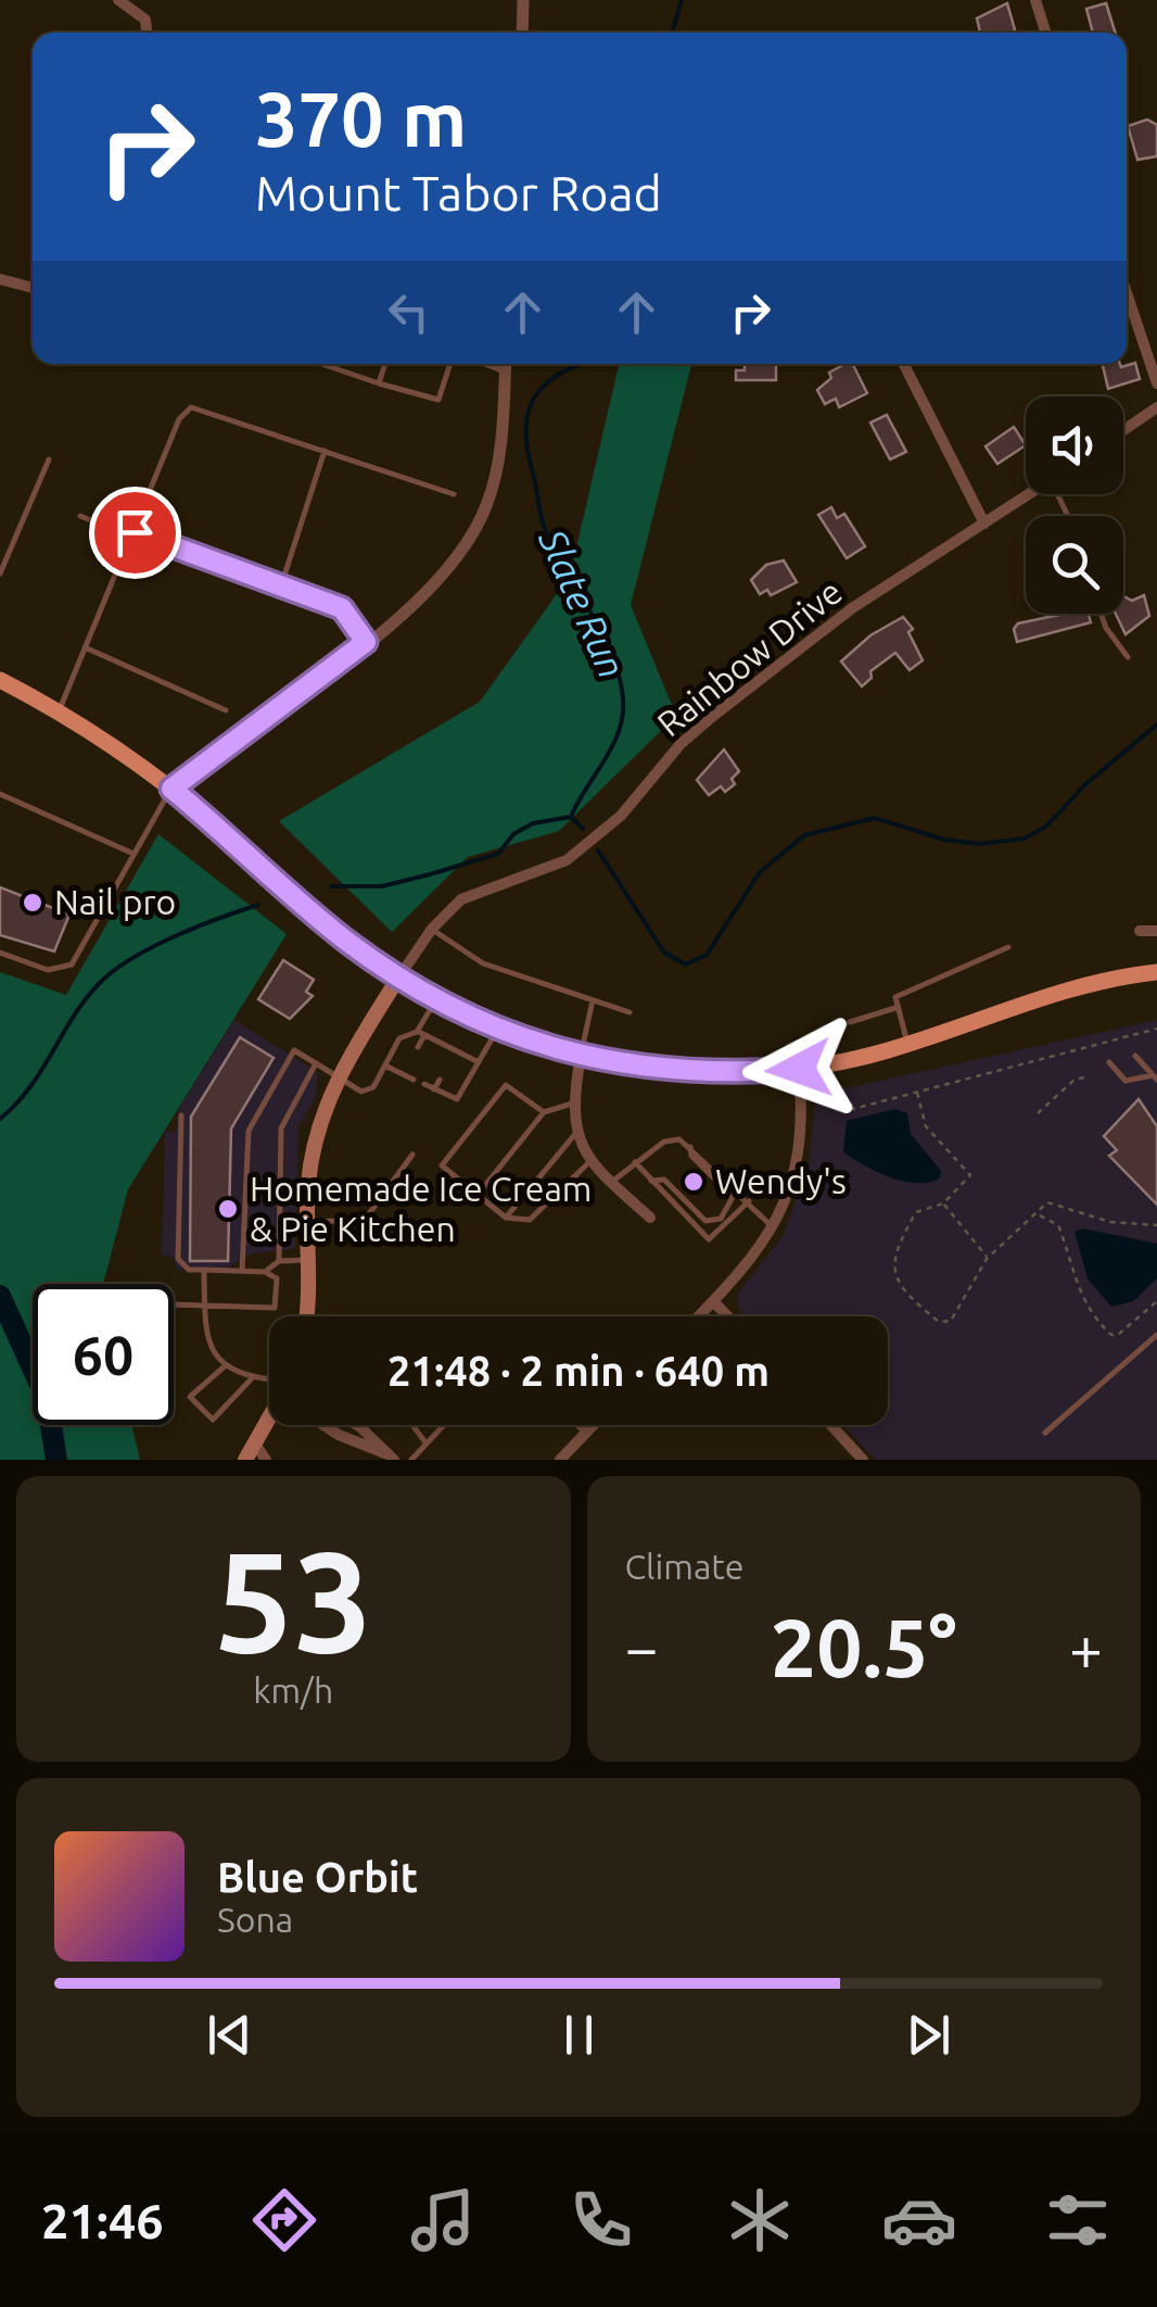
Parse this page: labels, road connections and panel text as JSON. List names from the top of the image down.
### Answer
{
  "streets": {
    "street": ["Rainbow Drive"]
  },
  "water": ["Slate Run"],
  "places": ["Nail pro", "Wendy's", "Homemade Ice Cream & Pie Kitchen"],
  "page": {
    "turn": ["370 m", "Mount Tabor Road"],
    "limit": "60",
    "trip": "21:48 · 2 min · 640 m",
    "tile": [
      ["53", "km/h"],
      "Climate"
    ],
    "heat": ["−", "20.5°", "+"],
    "song": ["Blue Orbit", "Sona"],
    "tabs": "21:46"
  }
}
